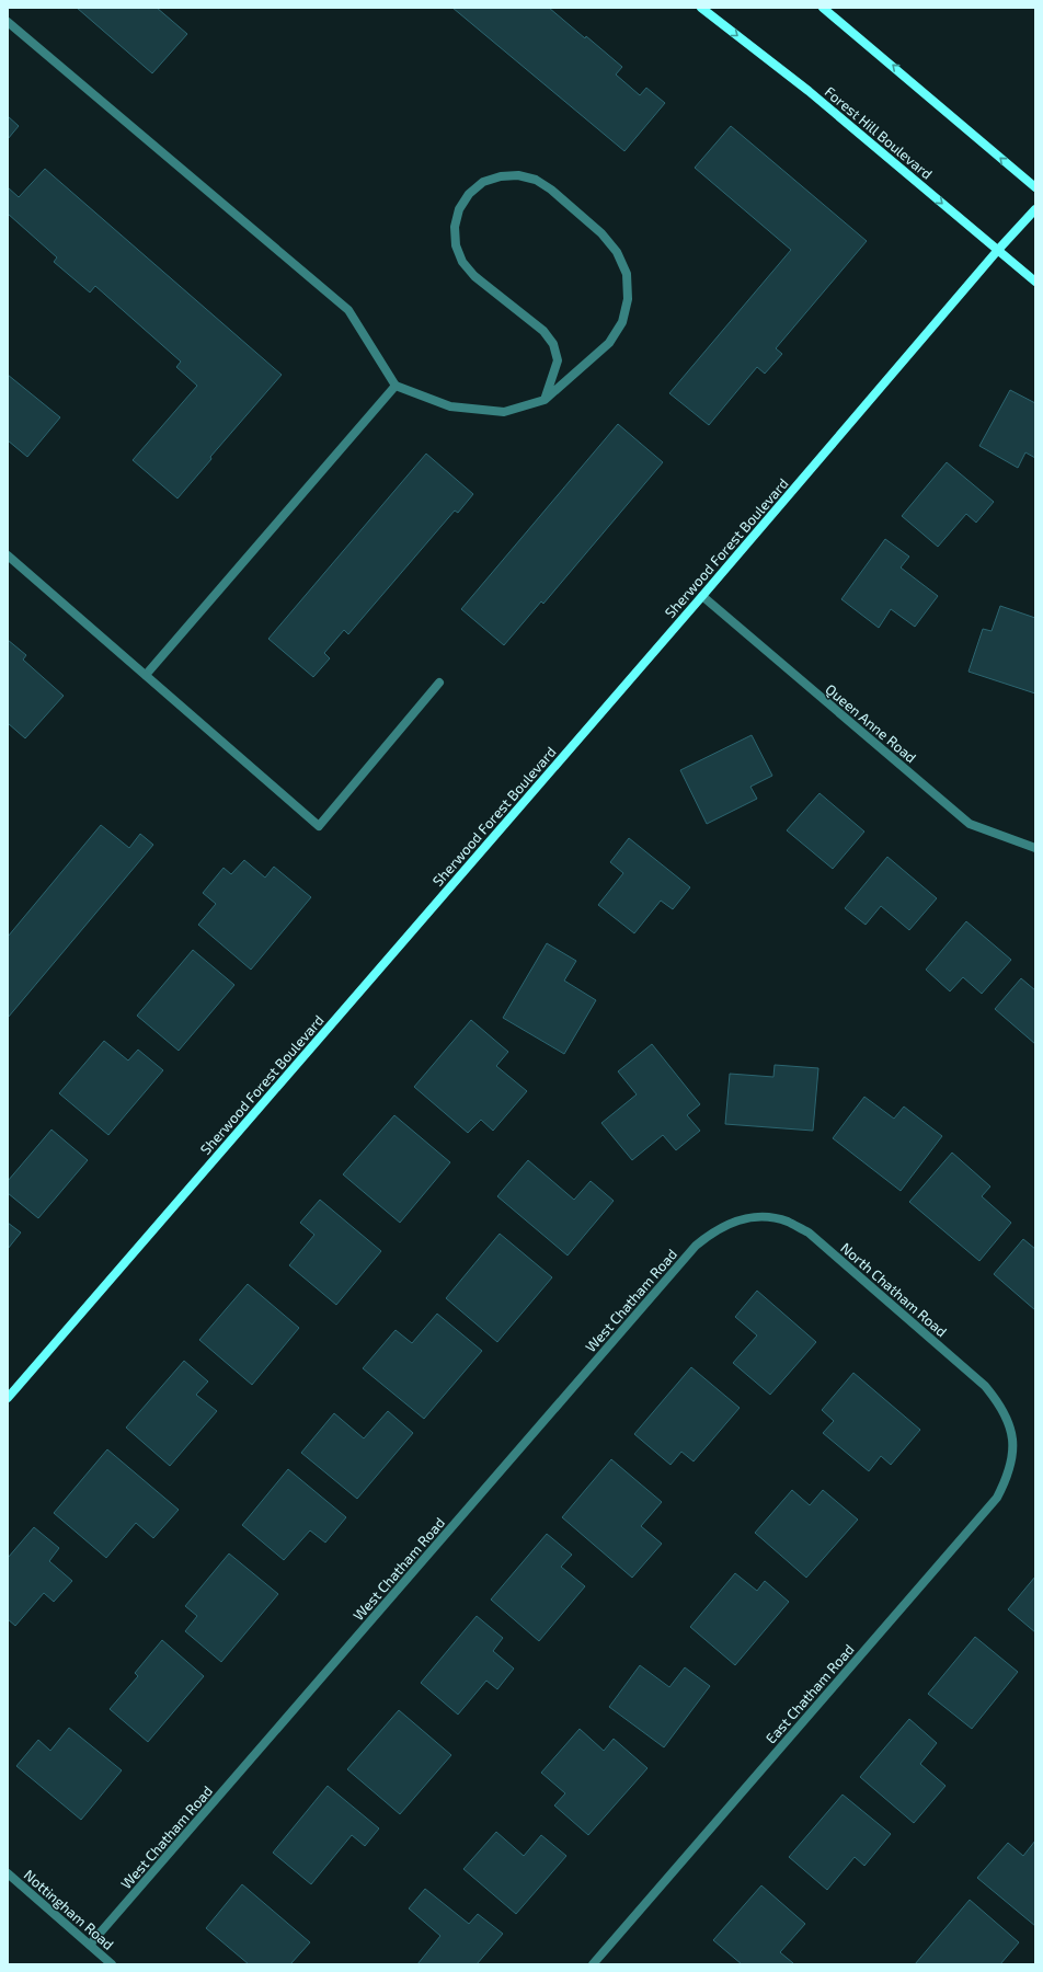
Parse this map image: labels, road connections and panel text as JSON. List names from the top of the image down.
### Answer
{
  "streets": {
    "street": [
      "Forest Hill Boulevard",
      "Sherwood Forest Boulevard",
      "Queen Anne Road",
      "North Chatham Road",
      "West Chatham Road",
      "East Chatham Road",
      "Nottingham Road"
    ]
  },
  "crossings": [
    ["Forest Hill Boulevard", "Sherwood Forest Boulevard"],
    ["Sherwood Forest Boulevard", "Queen Anne Road"],
    ["North Chatham Road", "West Chatham Road"],
    ["North Chatham Road", "East Chatham Road"],
    ["West Chatham Road", "Nottingham Road"]
  ]
}
